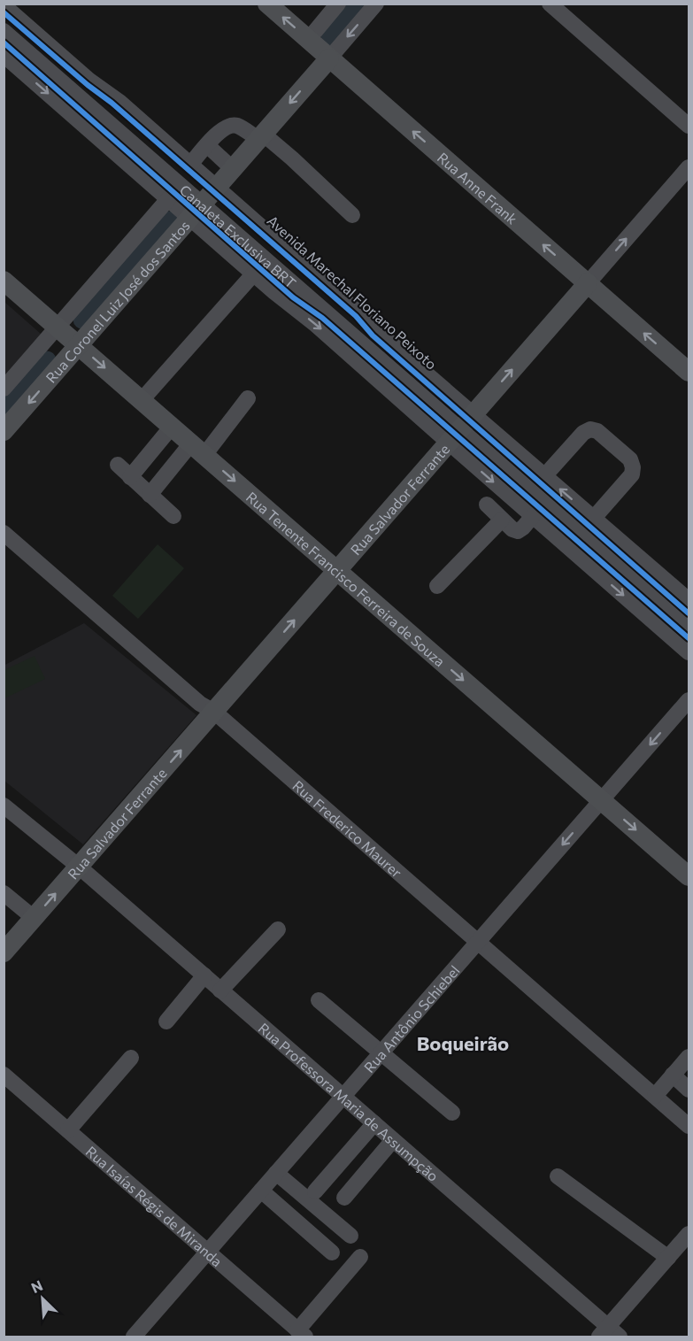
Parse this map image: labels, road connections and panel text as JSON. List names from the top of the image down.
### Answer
{
  "streets": {
    "main road": [
      "Rua Anne Frank",
      "Rua Coronel Luiz José dos Santos",
      "Rua Salvador Ferrante",
      "Rua Tenente Francisco Ferreira de Souza"
    ],
    "street": [
      "Canaleta Exclusiva BRT",
      "Avenida Marechal Floriano Peixoto",
      "Rua Frederico Maurer",
      "Rua Antônio Schiebel",
      "Rua Professora Maria de Assumpção",
      "Rua Isaías Régis de Miranda"
    ]
  },
  "crossings": [
    ["Rua Anne Frank", "Rua Coronel Luiz José dos Santos"],
    ["Rua Anne Frank", "Rua Salvador Ferrante"],
    ["Canaleta Exclusiva BRT", "Avenida Marechal Floriano Peixoto"],
    ["Canaleta Exclusiva BRT", "Rua Coronel Luiz José dos Santos"],
    ["Canaleta Exclusiva BRT", "Rua Salvador Ferrante"],
    ["Avenida Marechal Floriano Peixoto", "Rua Coronel Luiz José dos Santos"],
    ["Avenida Marechal Floriano Peixoto", "Rua Salvador Ferrante"],
    ["Rua Coronel Luiz José dos Santos", "Rua Tenente Francisco Ferreira de Souza"],
    ["Rua Salvador Ferrante", "Rua Tenente Francisco Ferreira de Souza"],
    ["Rua Salvador Ferrante", "Rua Frederico Maurer"],
    ["Rua Salvador Ferrante", "Rua Professora Maria de Assumpção"],
    ["Rua Tenente Francisco Ferreira de Souza", "Rua Antônio Schiebel"],
    ["Rua Frederico Maurer", "Rua Antônio Schiebel"],
    ["Rua Antônio Schiebel", "Rua Professora Maria de Assumpção"],
    ["Rua Antônio Schiebel", "Rua Isaías Régis de Miranda"]
  ],
  "one_way": [
    "Rua Anne Frank",
    "Rua Salvador Ferrante",
    "Rua Tenente Francisco Ferreira de Souza",
    "Rua Antônio Schiebel"
  ],
  "districts": ["Boqueirão"],
  "north": "top left"
}
